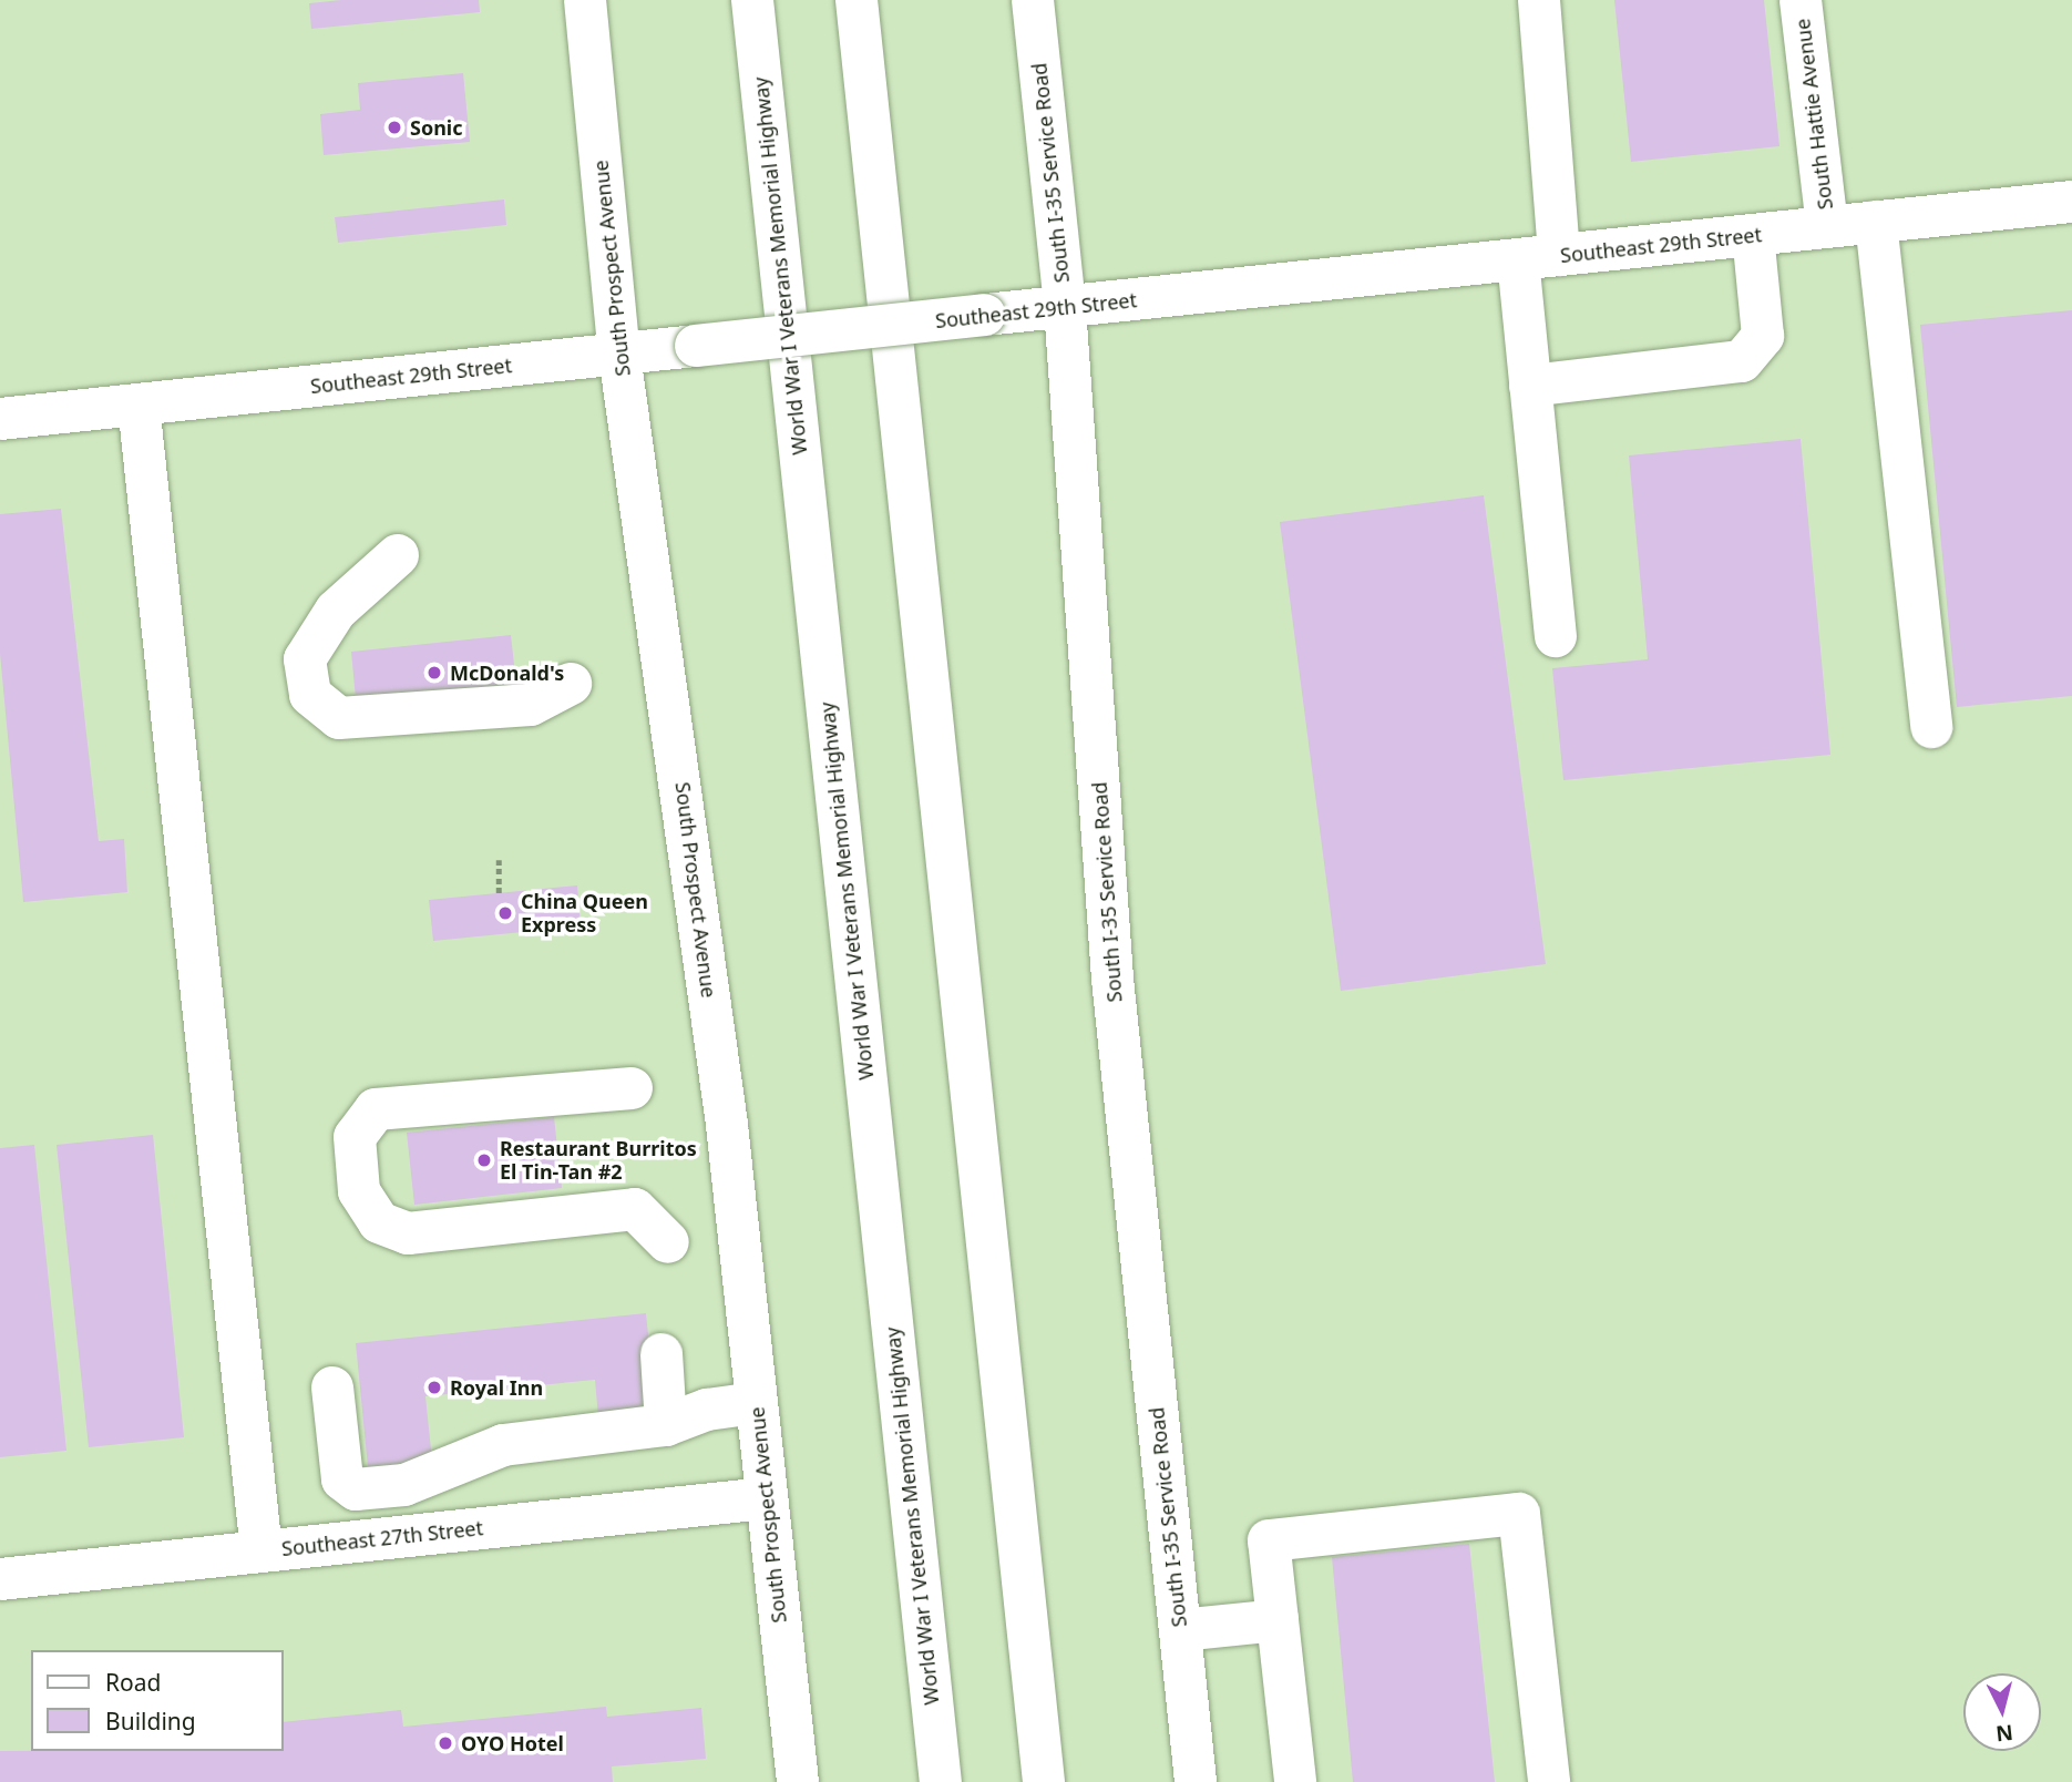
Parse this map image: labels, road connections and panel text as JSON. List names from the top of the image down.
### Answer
{
  "streets": {
    "main road": [
      "South Hattie Avenue",
      "South I-35 Service Road",
      "Southeast 29th Street",
      "World War I Veterans Memorial Highway",
      "South Prospect Avenue",
      "Southeast 27th Street"
    ]
  },
  "crossings": [
    ["South Hattie Avenue", "Southeast 29th Street"],
    ["South I-35 Service Road", "Southeast 29th Street"],
    ["Southeast 29th Street", "South Prospect Avenue"],
    ["South Prospect Avenue", "Southeast 27th Street"]
  ],
  "places": [
    "Sonic",
    "McDonald's",
    "China Queen Express",
    "Restaurant Burritos El Tin-Tan #2",
    "Royal Inn",
    "OYO Hotel"
  ],
  "legend": ["Road", "Building"],
  "north": "bottom"
}
